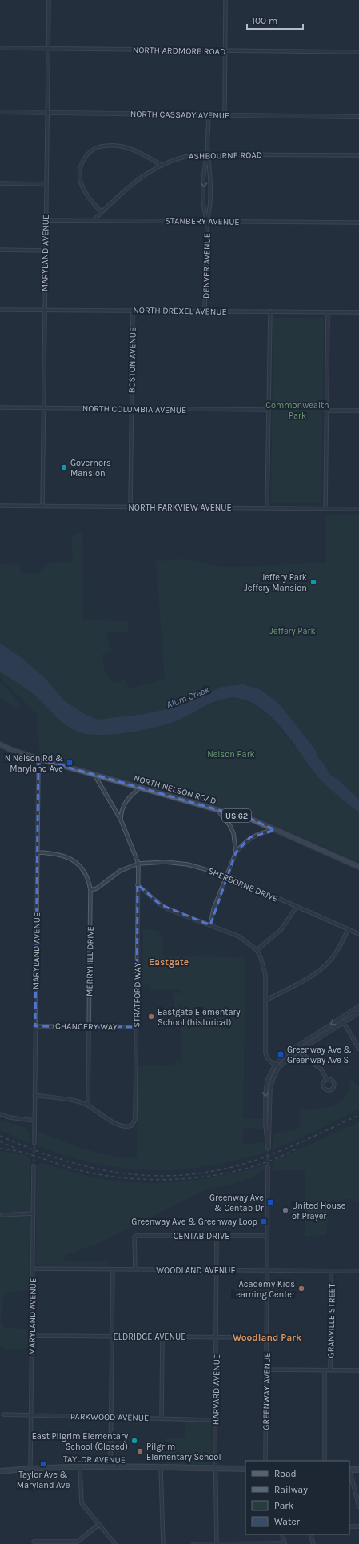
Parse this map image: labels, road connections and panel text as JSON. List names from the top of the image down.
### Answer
{
  "streets": {
    "main road": ["NORTH NELSON ROAD", "US 62", "TAYLOR AVENUE"],
    "street": [
      "NORTH ARDMORE ROAD",
      "NORTH CASSADY AVENUE",
      "ASHBOURNE ROAD",
      "STANBERY AVENUE",
      "MARYLAND AVENUE",
      "DENVER AVENUE",
      "NORTH DREXEL AVENUE",
      "BOSTON AVENUE",
      "NORTH COLUMBIA AVENUE",
      "NORTH PARKVIEW AVENUE",
      "SHERBORNE DRIVE",
      "MERRYHILL DRIVE",
      "STRATFORD WAY",
      "CHANCERY WAY",
      "CENTAB DRIVE",
      "WOODLAND AVENUE",
      "GRANVILLE STREET",
      "ELDRIDGE AVENUE",
      "HARVARD AVENUE",
      "GREENWAY AVENUE",
      "PARKWOOD AVENUE"
    ]
  },
  "crossings": [
    ["NORTH ARDMORE ROAD", "MARYLAND AVENUE"],
    ["NORTH CASSADY AVENUE", "MARYLAND AVENUE"],
    ["NORTH CASSADY AVENUE", "DENVER AVENUE"],
    ["ASHBOURNE ROAD", "STANBERY AVENUE"],
    ["ASHBOURNE ROAD", "DENVER AVENUE"],
    ["STANBERY AVENUE", "MARYLAND AVENUE"],
    ["STANBERY AVENUE", "DENVER AVENUE"],
    ["MARYLAND AVENUE", "NORTH DREXEL AVENUE"],
    ["MARYLAND AVENUE", "NORTH COLUMBIA AVENUE"],
    ["MARYLAND AVENUE", "NORTH PARKVIEW AVENUE"],
    ["MARYLAND AVENUE", "NORTH NELSON ROAD"],
    ["MARYLAND AVENUE", "MERRYHILL DRIVE"],
    ["MARYLAND AVENUE", "CHANCERY WAY"],
    ["MARYLAND AVENUE", "WOODLAND AVENUE"],
    ["MARYLAND AVENUE", "ELDRIDGE AVENUE"],
    ["MARYLAND AVENUE", "PARKWOOD AVENUE"],
    ["MARYLAND AVENUE", "TAYLOR AVENUE"],
    ["DENVER AVENUE", "NORTH DREXEL AVENUE"],
    ["NORTH DREXEL AVENUE", "BOSTON AVENUE"],
    ["BOSTON AVENUE", "NORTH COLUMBIA AVENUE"],
    ["BOSTON AVENUE", "NORTH PARKVIEW AVENUE"],
    ["SHERBORNE DRIVE", "MERRYHILL DRIVE"],
    ["SHERBORNE DRIVE", "STRATFORD WAY"],
    ["MERRYHILL DRIVE", "STRATFORD WAY"],
    ["MERRYHILL DRIVE", "CHANCERY WAY"],
    ["STRATFORD WAY", "CHANCERY WAY"],
    ["CENTAB DRIVE", "WOODLAND AVENUE"],
    ["CENTAB DRIVE", "HARVARD AVENUE"],
    ["CENTAB DRIVE", "GREENWAY AVENUE"],
    ["WOODLAND AVENUE", "GRANVILLE STREET"],
    ["WOODLAND AVENUE", "HARVARD AVENUE"],
    ["WOODLAND AVENUE", "GREENWAY AVENUE"],
    ["ELDRIDGE AVENUE", "HARVARD AVENUE"],
    ["ELDRIDGE AVENUE", "GREENWAY AVENUE"],
    ["HARVARD AVENUE", "PARKWOOD AVENUE"],
    ["HARVARD AVENUE", "TAYLOR AVENUE"]
  ],
  "districts": ["Eastgate", "Woodland Park"],
  "water": ["Alum Creek"],
  "parks": ["Commonwealth Park", "Jeffery Park", "Nelson Park"],
  "places": {
    "other": [
      "Governors Mansion",
      "Jeffery Park Jeffery Mansion",
      "Eastgate Elementary School (historical)",
      "United House of Prayer",
      "Academy Kids Learning Center",
      "East Pilgrim Elementary School (Closed)",
      "Pilgrim Elementary School"
    ],
    "transit": [
      "N Nelson Rd & Maryland Ave",
      "Greenway Ave & Greenway Ave S",
      "Greenway Ave & Centab Dr",
      "Greenway Ave & Greenway Loop",
      "Taylor Ave & Maryland Ave"
    ]
  },
  "legend": [
    "Road",
    "Railway",
    "Park",
    "Water"
  ],
  "scale_bar": "100 m"
}
